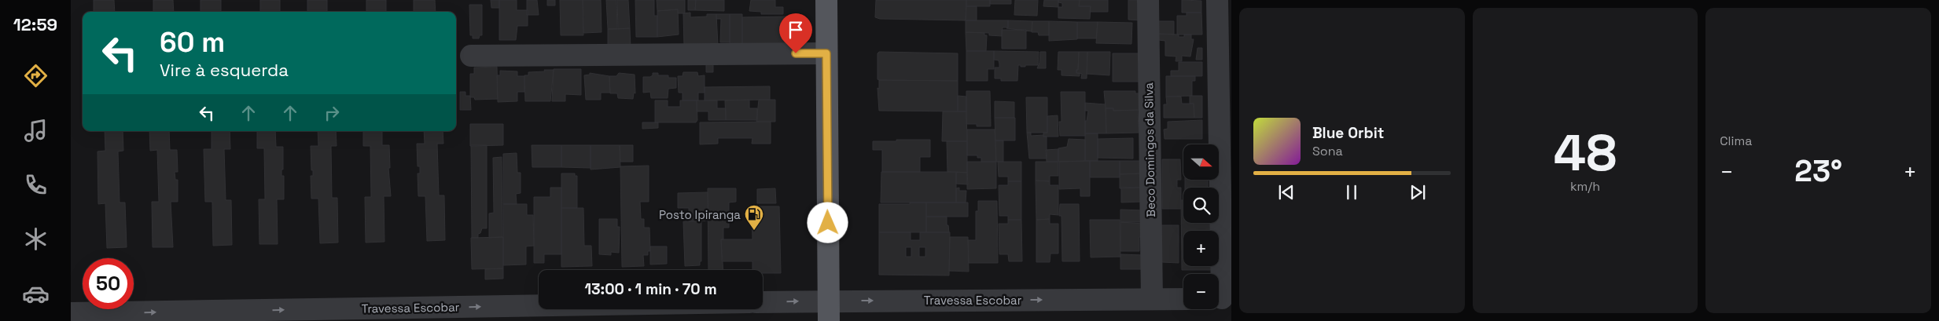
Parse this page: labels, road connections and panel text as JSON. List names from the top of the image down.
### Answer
{
  "streets": {
    "street": ["Beco Domingos da Silva", "Travessa Escobar"]
  },
  "crossings": [
    ["Beco Domingos da Silva", "Travessa Escobar"]
  ],
  "one_way": ["Travessa Escobar"],
  "places": {
    "fuel station": ["Posto Ipiranga"]
  },
  "north": "right",
  "page": {
    "tabs": "12:59",
    "tile": [
      ["48", "km/h"],
      "Clima"
    ],
    "turn": ["60 m", "Vire à esquerda"],
    "song": ["Blue Orbit", "Sona"],
    "map_buttons": ["+", "−"],
    "heat": ["−", "23°", "+"],
    "limit": "50",
    "trip": "13:00 · 1 min · 70 m"
  }
}
